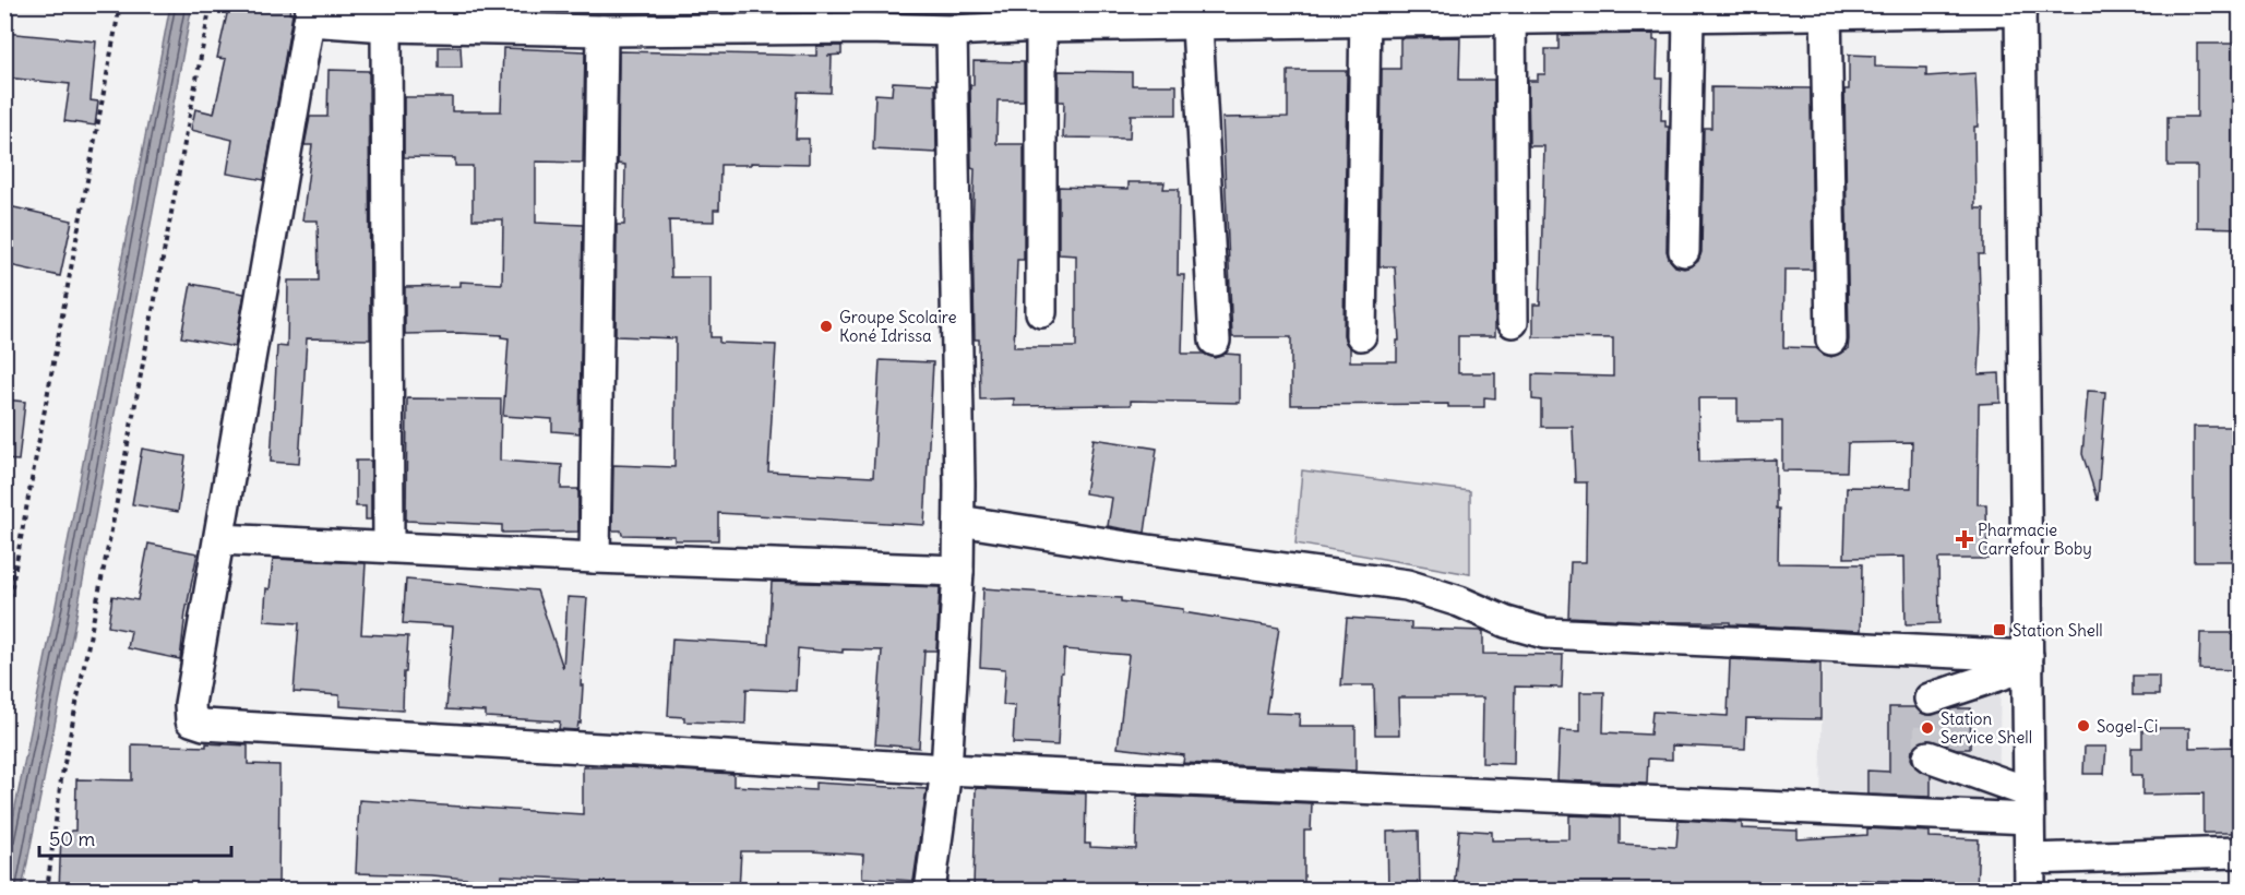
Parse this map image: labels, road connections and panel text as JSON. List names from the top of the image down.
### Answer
{
  "places": {
    "other": ["Groupe Scolaire Koné Idrissa", "Sogel-Ci", "Station Service Shell"],
    "health": ["Pharmacie Carrefour Boby"],
    "transit": ["Station Shell"]
  },
  "scale_bar": "50 m"
}
